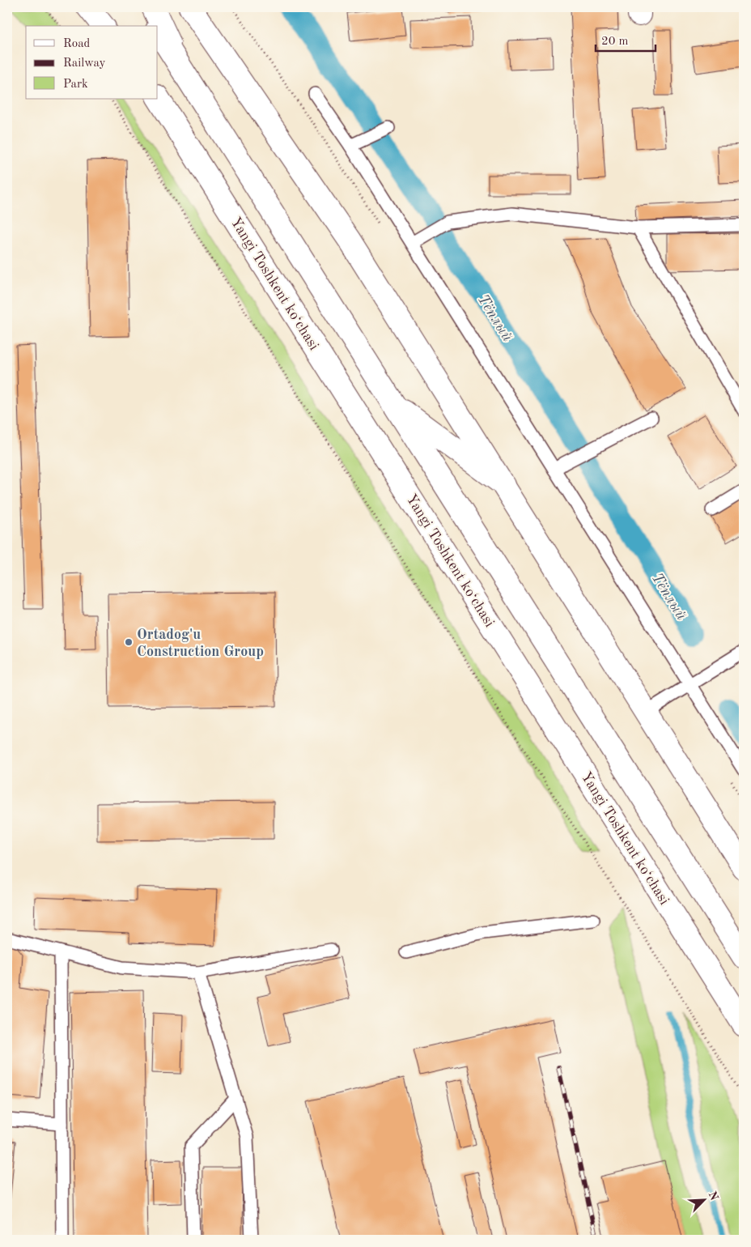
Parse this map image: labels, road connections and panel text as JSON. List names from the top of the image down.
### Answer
{
  "streets": {
    "main road": ["Yangi Toshkent ko‘chasi"]
  },
  "water": ["Тёплый"],
  "places": ["Ortadog'u Construction Group"],
  "legend": ["Road", "Railway", "Park"],
  "scale_bar": "20 m",
  "north": "top right"
}
